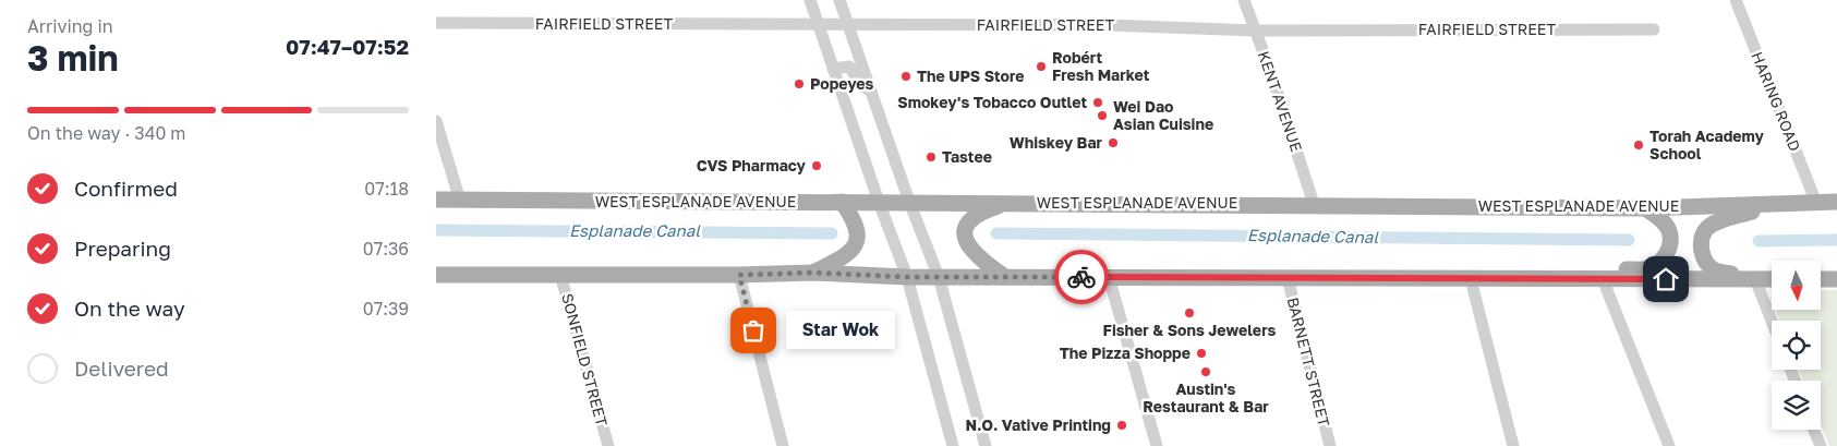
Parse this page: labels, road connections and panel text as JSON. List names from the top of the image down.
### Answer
{
  "streets": {
    "main road": ["WEST ESPLANADE AVENUE"],
    "street": [
      "FAIRFIELD STREET",
      "KENT AVENUE",
      "HARING ROAD",
      "SONFIELD STREET",
      "BARNETT STREET"
    ]
  },
  "crossings": [
    ["FAIRFIELD STREET", "KENT AVENUE"],
    ["KENT AVENUE", "WEST ESPLANADE AVENUE"],
    ["HARING ROAD", "WEST ESPLANADE AVENUE"]
  ],
  "water": ["Esplanade Canal"],
  "places": [
    "Robért Fresh Market",
    "The UPS Store",
    "Popeyes",
    "Smokey's Tobacco Outlet",
    "Wei Dao Asian Cuisine",
    "Whiskey Bar",
    "Torah Academy School",
    "Tastee",
    "CVS Pharmacy",
    "Fisher & Sons Jewelers",
    "Star Wok",
    "The Pizza Shoppe",
    "Austin's Restaurant & Bar",
    "N.O. Vative Printing"
  ],
  "north": "bottom",
  "page": {
    "heading": ["3 min", "Arriving in", "07:47–07:52"],
    "bar": "On the way · 340 m",
    "list": [
      ["Confirmed", "07:18"],
      ["Preparing", "07:36"],
      ["On the way", "07:39"],
      "Delivered"
    ],
    "bubble": "Star Wok"
  }
}
